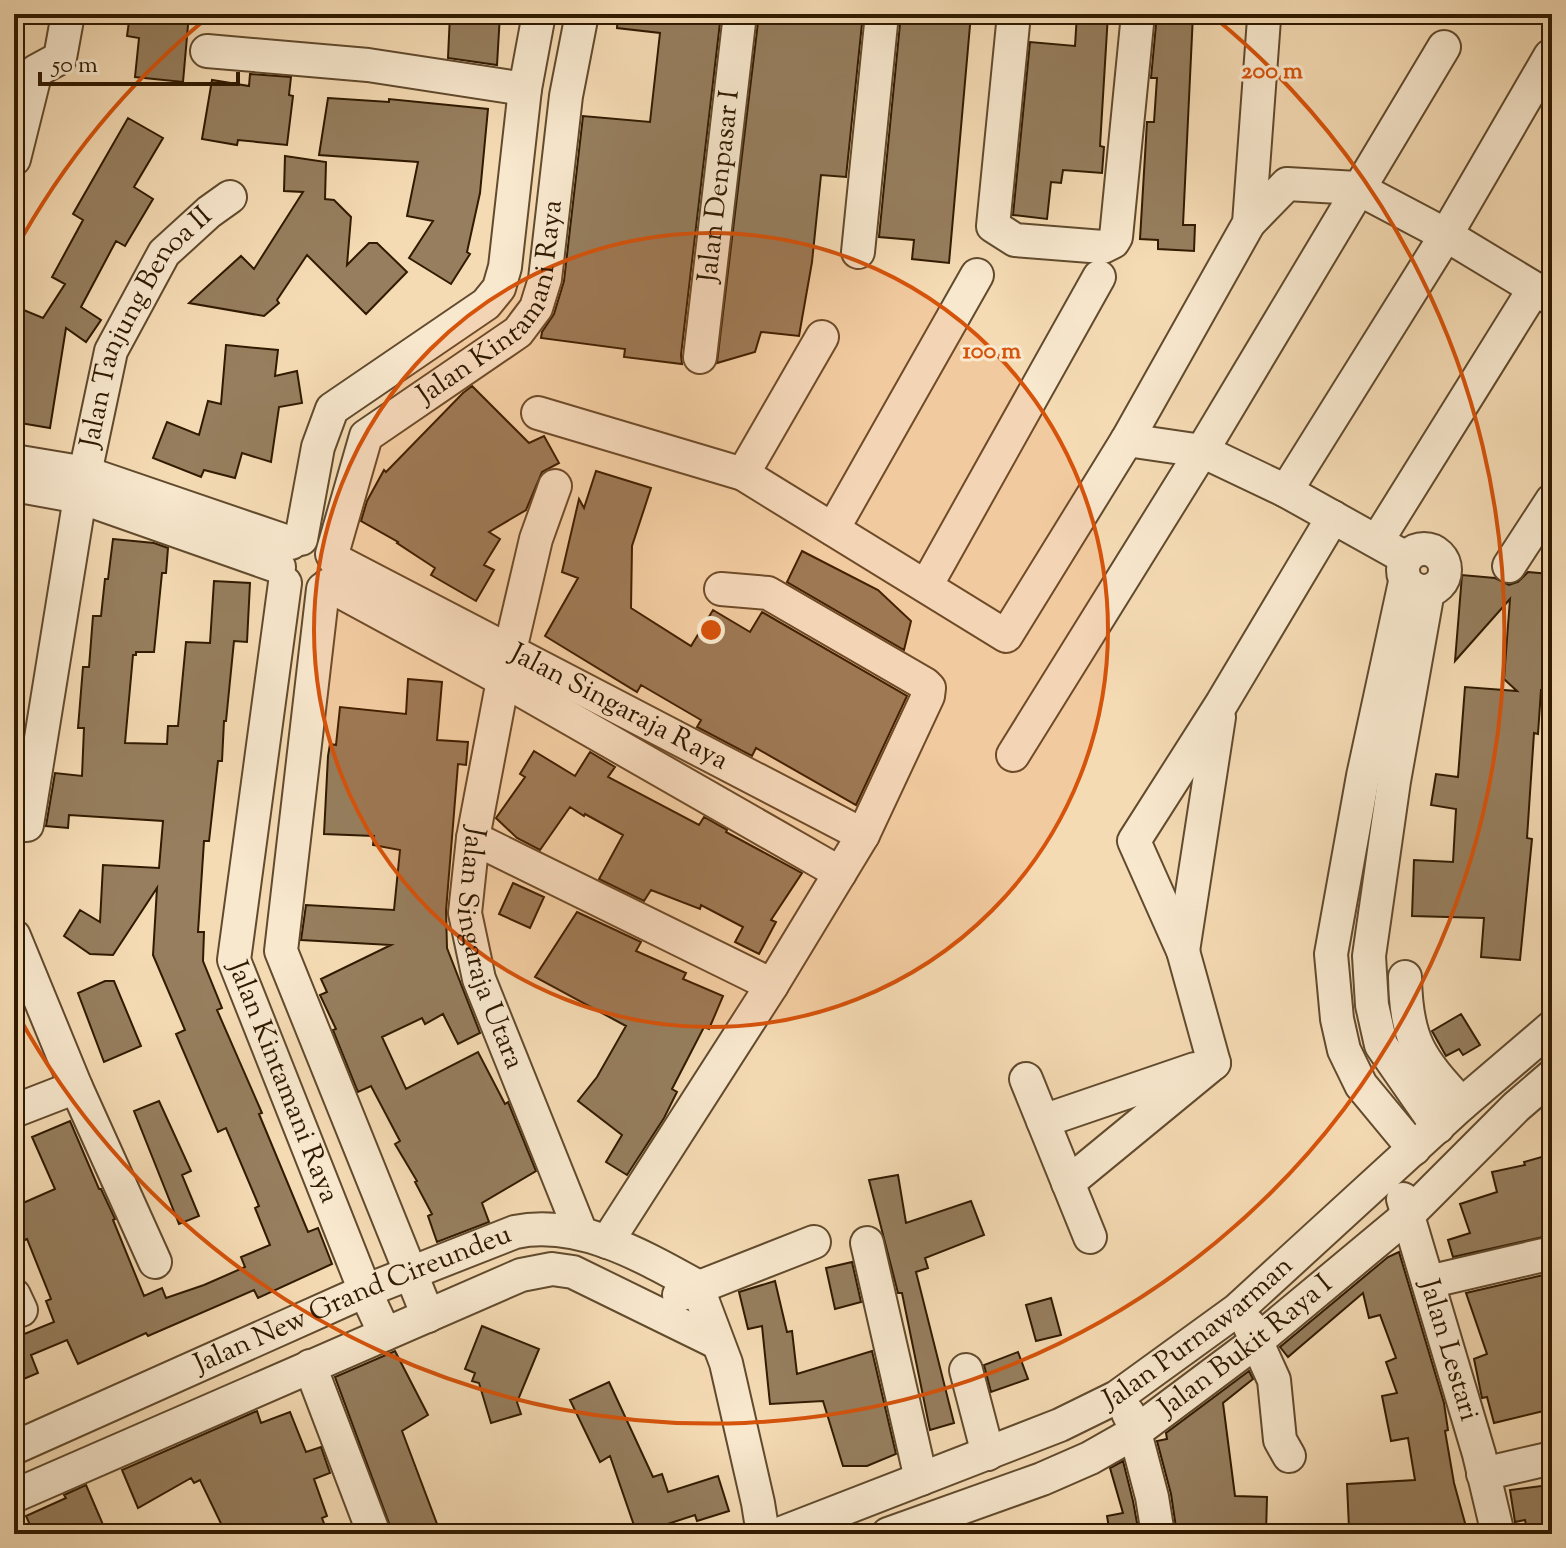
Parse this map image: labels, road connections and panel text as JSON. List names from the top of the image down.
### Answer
{
  "streets": {
    "street": [
      "Jalan Denpasar I",
      "Jalan Kintamani Raya",
      "Jalan Tanjung Benoa II",
      "Jalan Singaraja Raya",
      "Jalan Singaraja Utara",
      "Jalan New Grand Cireundeu",
      "Jalan Purnawarman",
      "Jalan Bukit Raya I",
      "Jalan Lestari"
    ]
  },
  "crossings": [
    ["Jalan Kintamani Raya", "Jalan Singaraja Raya"],
    ["Jalan Kintamani Raya", "Jalan New Grand Cireundeu"],
    ["Jalan Singaraja Raya", "Jalan Singaraja Utara"],
    ["Jalan Singaraja Utara", "Jalan New Grand Cireundeu"],
    ["Jalan Purnawarman", "Jalan Bukit Raya I"],
    ["Jalan Purnawarman", "Jalan Lestari"],
    ["Jalan Bukit Raya I", "Jalan Lestari"]
  ],
  "scale_bar": "50 m",
  "rings": ["200 m", "100 m"]
}
